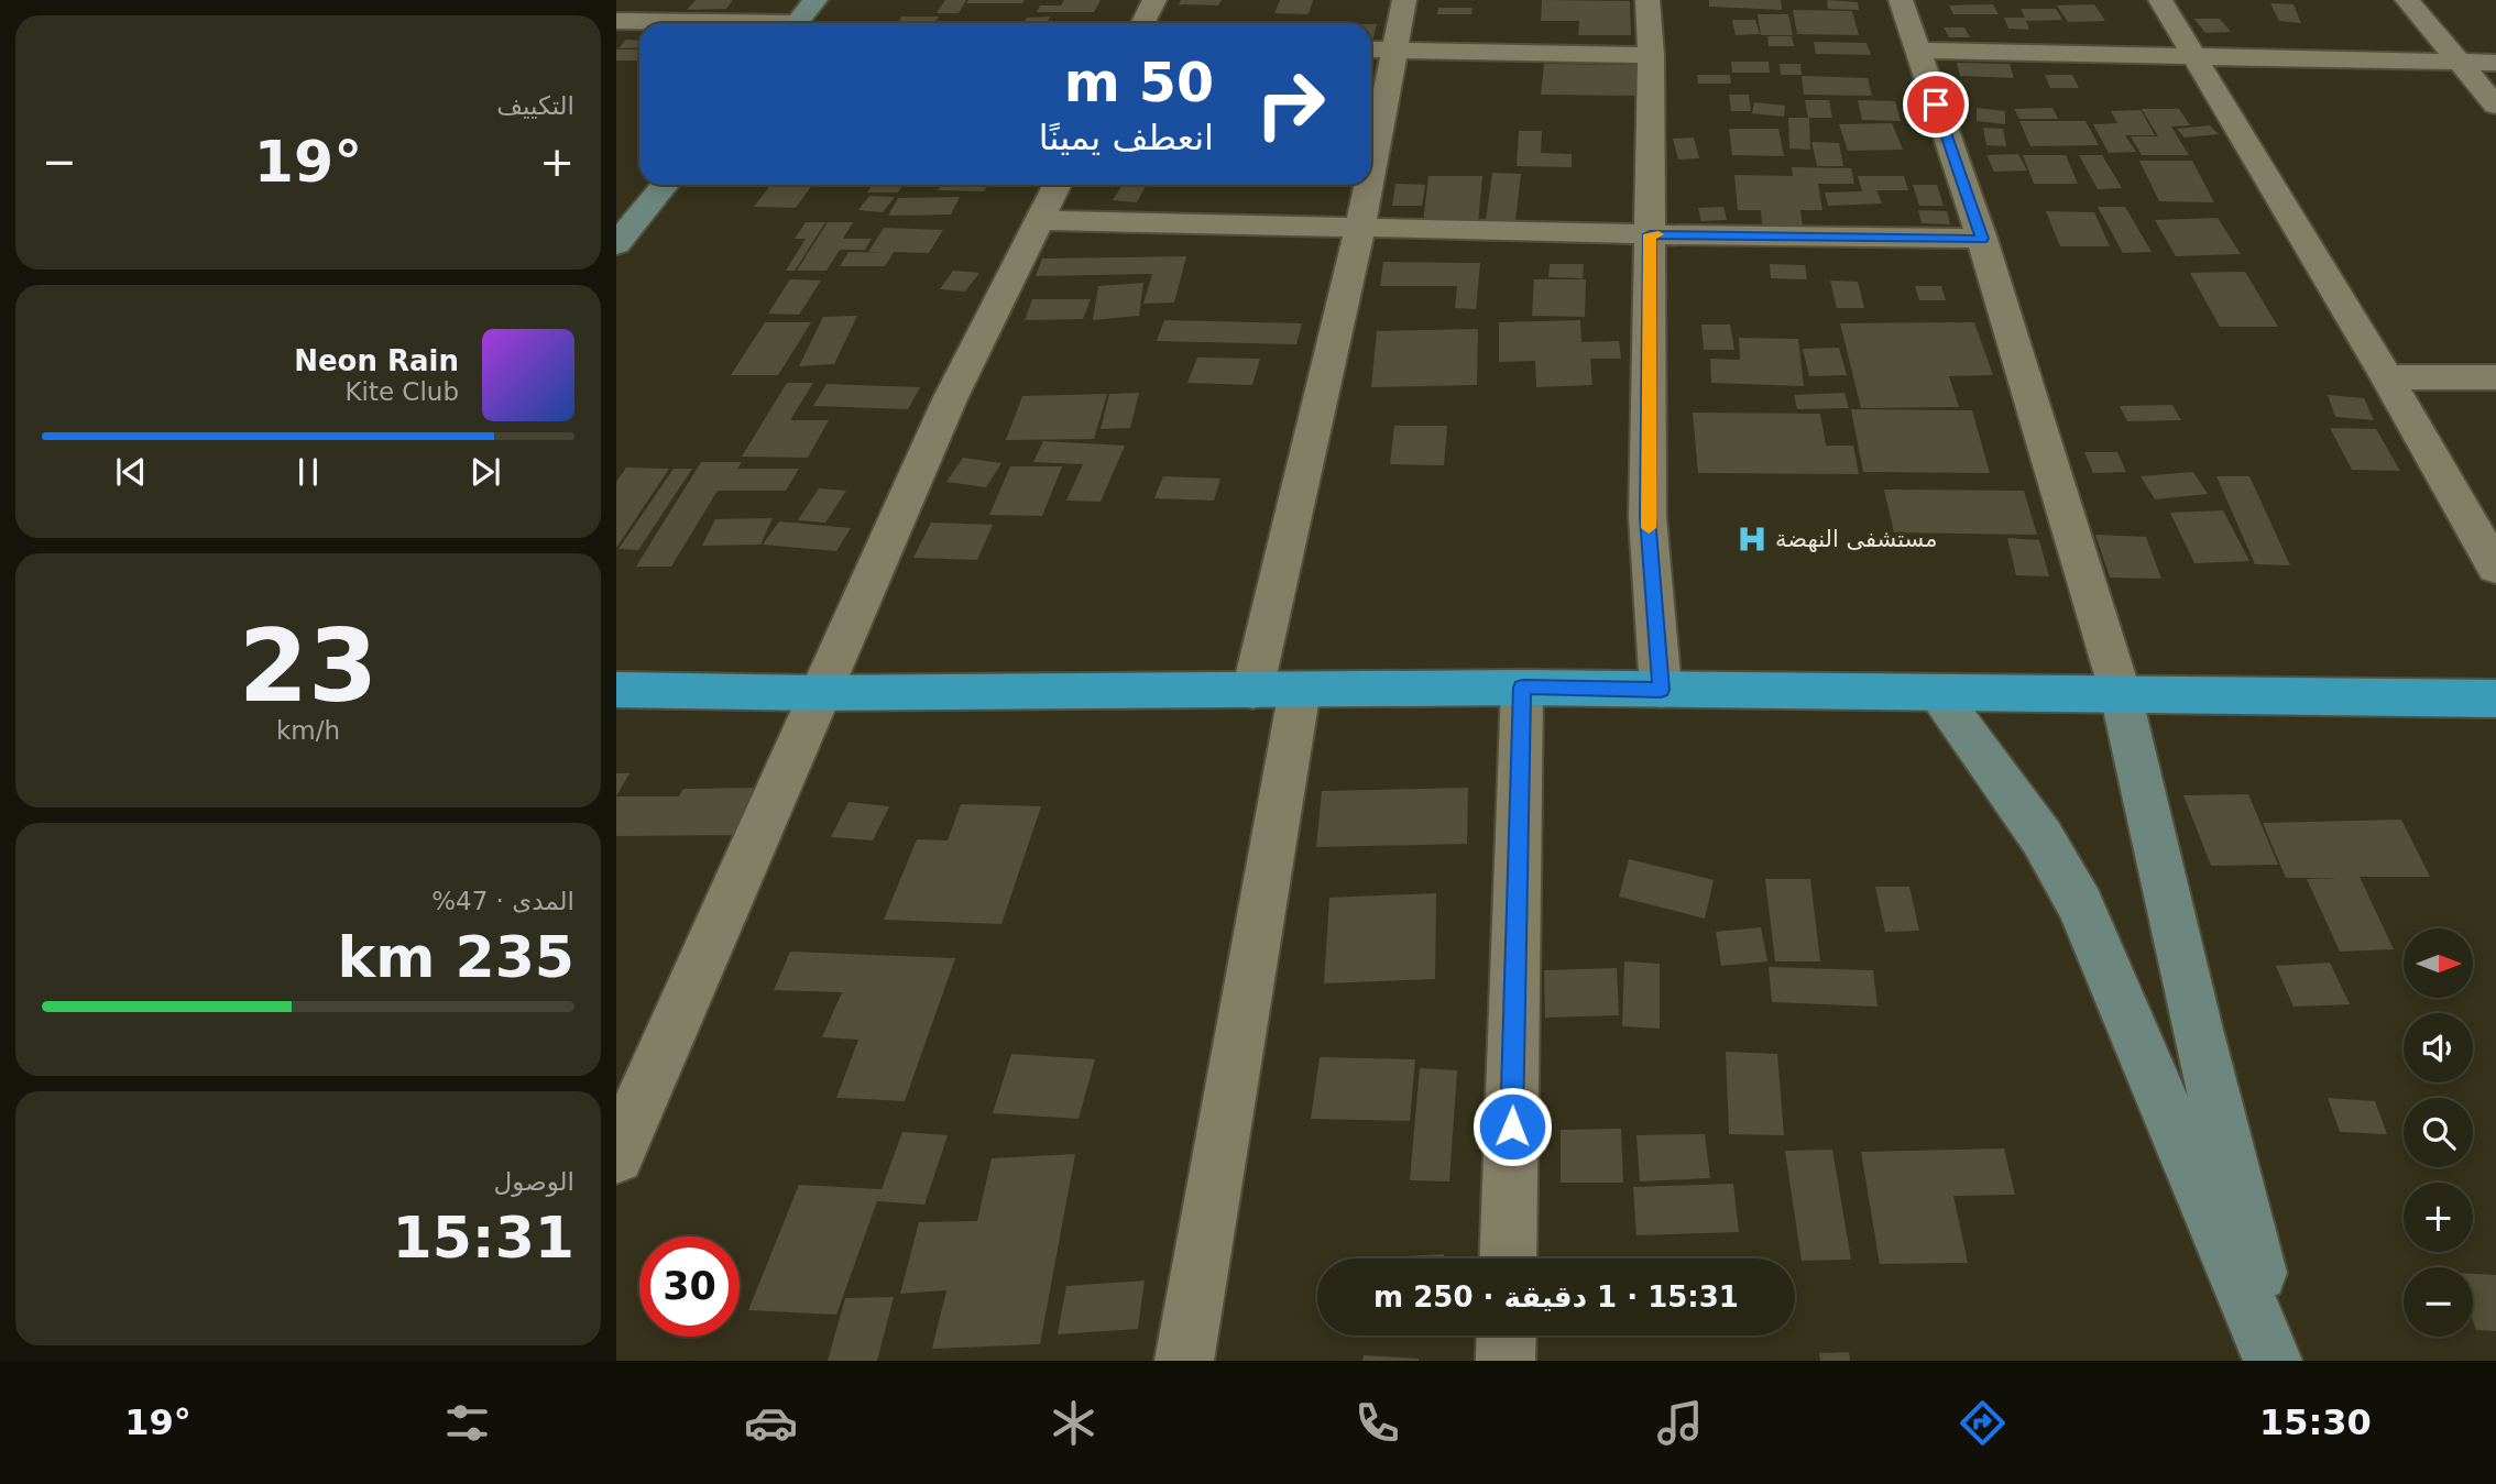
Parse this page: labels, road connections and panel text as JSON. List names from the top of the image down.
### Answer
{
  "places": {
    "hospital": ["مستشفى النهضة"]
  },
  "north": "right",
  "page": {
    "tile": [
      "التكييف",
      ["23", "km/h"],
      ["المدى · 47%", "235 km"],
      ["الوصول", "15:31"]
    ],
    "turn": ["50 m", "انعطف يمينًا"],
    "heat": ["−", "19°", "+"],
    "song": ["Neon Rain", "Kite Club"],
    "map_buttons": ["+", "−"],
    "limit": "30",
    "trip": "15:31 · 1 دقيقة · 250 m",
    "tabs": ["15:30", "19°"]
  }
}
